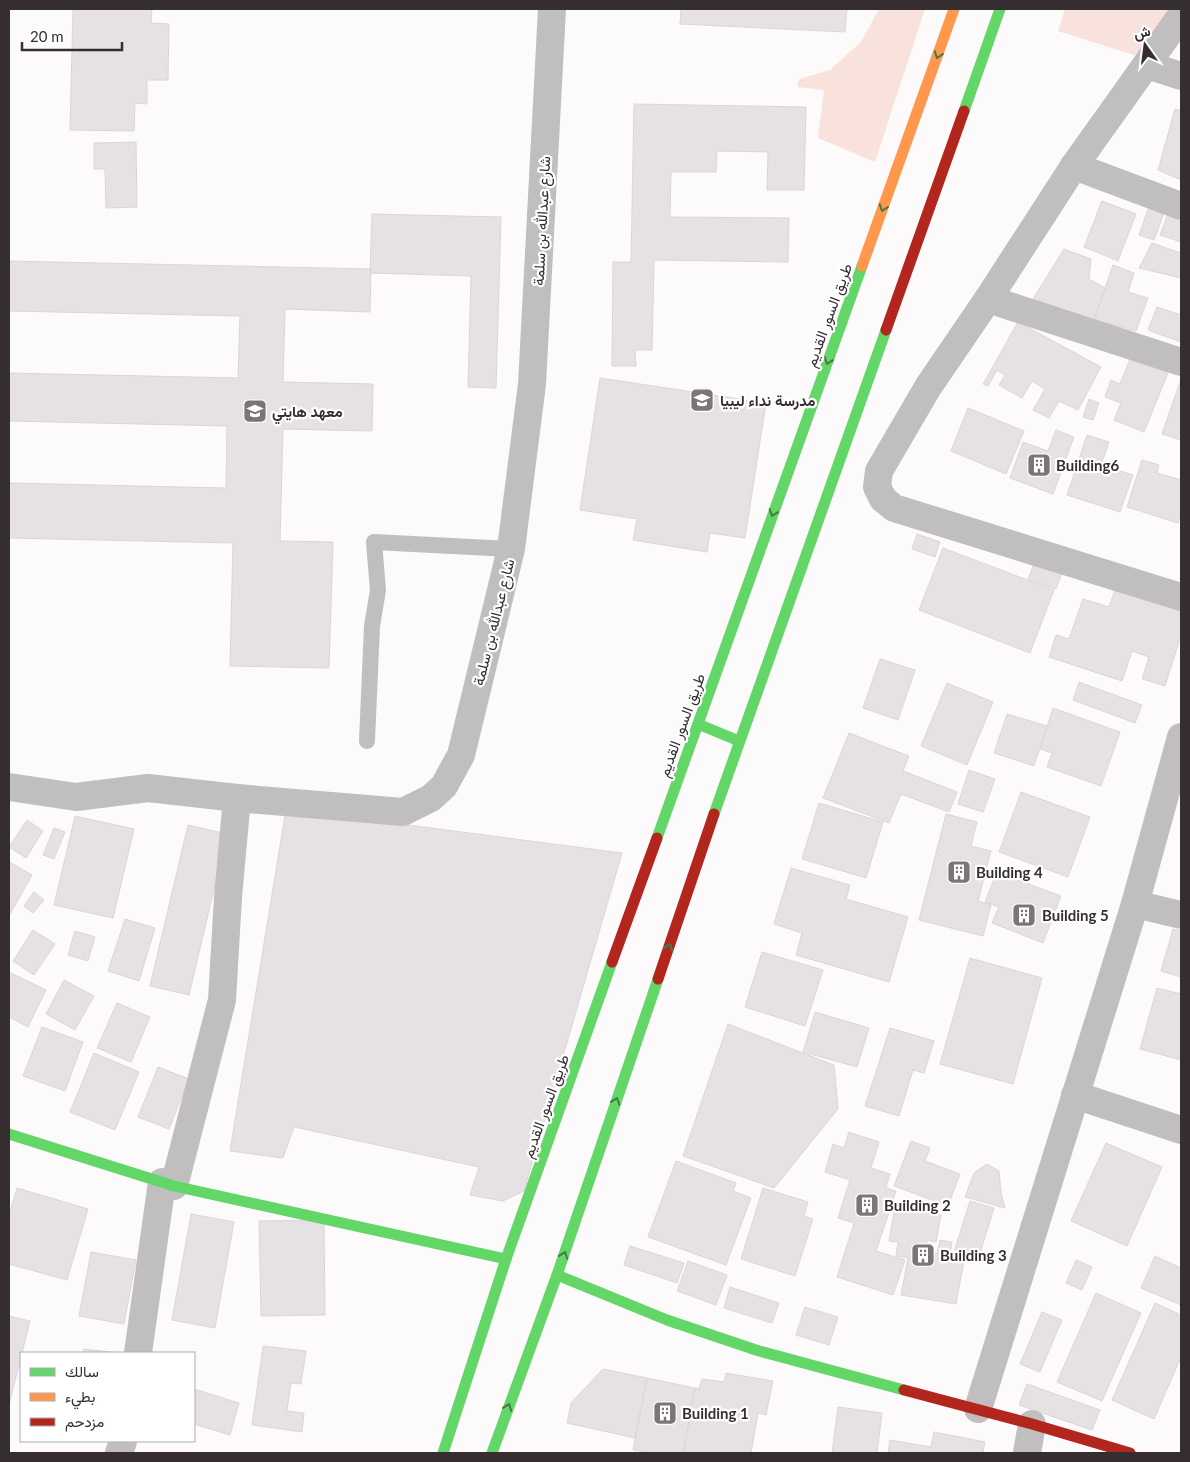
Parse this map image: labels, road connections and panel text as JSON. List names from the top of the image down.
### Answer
{
  "streets": {
    "main road": ["طريق السور القديم"],
    "street": ["شارع عبدالله بن سلمة"]
  },
  "places": {
    "school or university": ["مدرسة نداء ليبيا", "معهد هايتي"],
    "building": [
      "Building6",
      "Building 4",
      "Building 5",
      "Building 2",
      "Building 3",
      "Building 1"
    ]
  },
  "legend": ["سالك", "بطيء", "مزدحم"],
  "scale_bar": "20 m",
  "north": "top"
}
